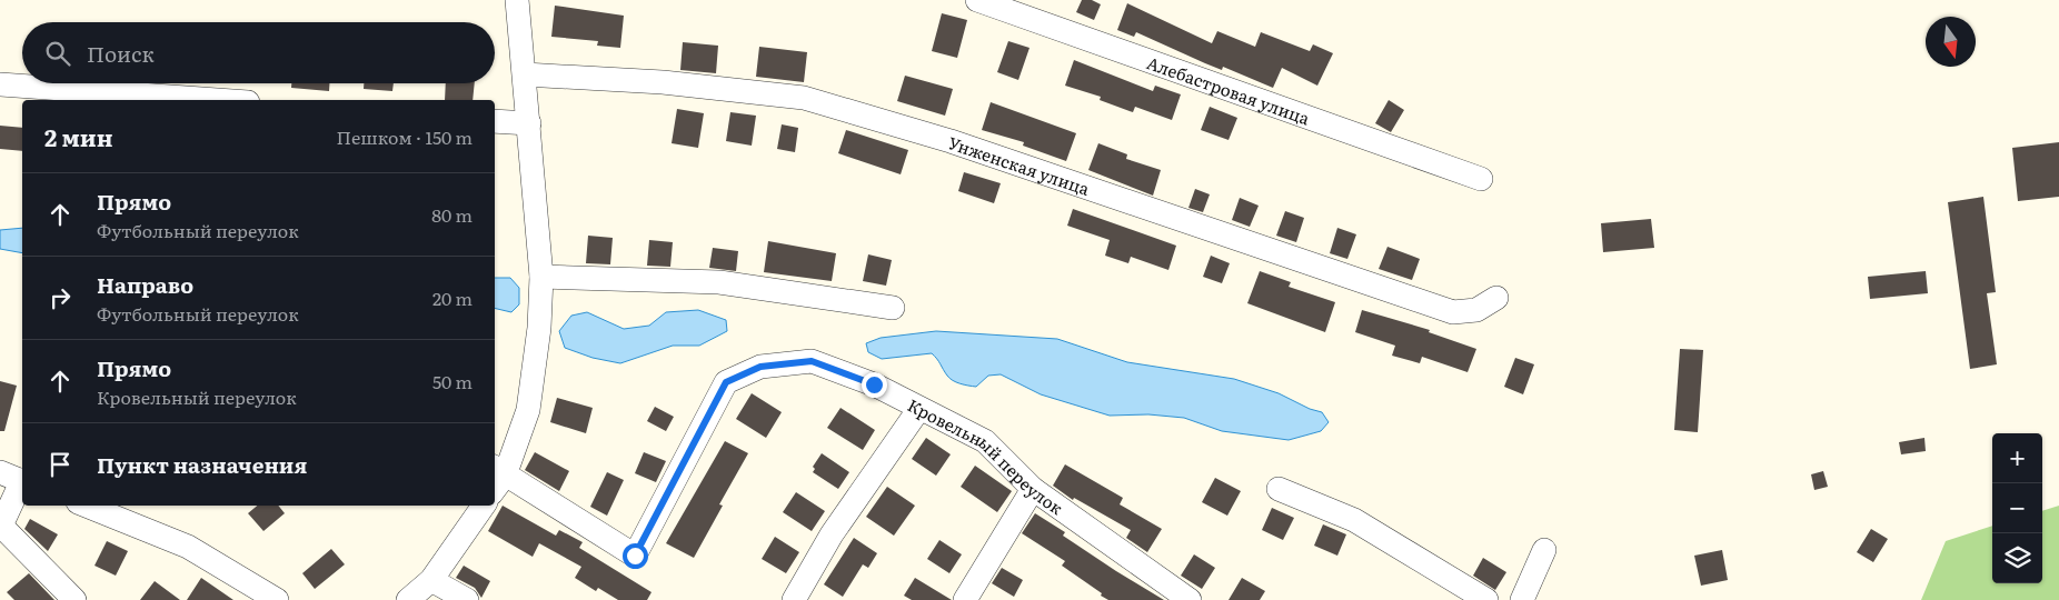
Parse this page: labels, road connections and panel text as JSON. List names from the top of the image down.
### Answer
{
  "streets": {
    "street": ["Алебастровая улица", "Унженская улица", "Кровельный переулок"]
  },
  "north": "bottom",
  "page": {
    "search": "Поиск",
    "heading": ["2 мин", "Пешком · 150 m"],
    "list": [
      ["Прямо", "Футбольный переулок", "80 m"],
      ["Направо", "Футбольный переулок", "20 m"],
      ["Прямо", "Кровельный переулок", "50 m"],
      "Пункт назначения"
    ],
    "map_buttons": ["+", "−"]
  }
}
